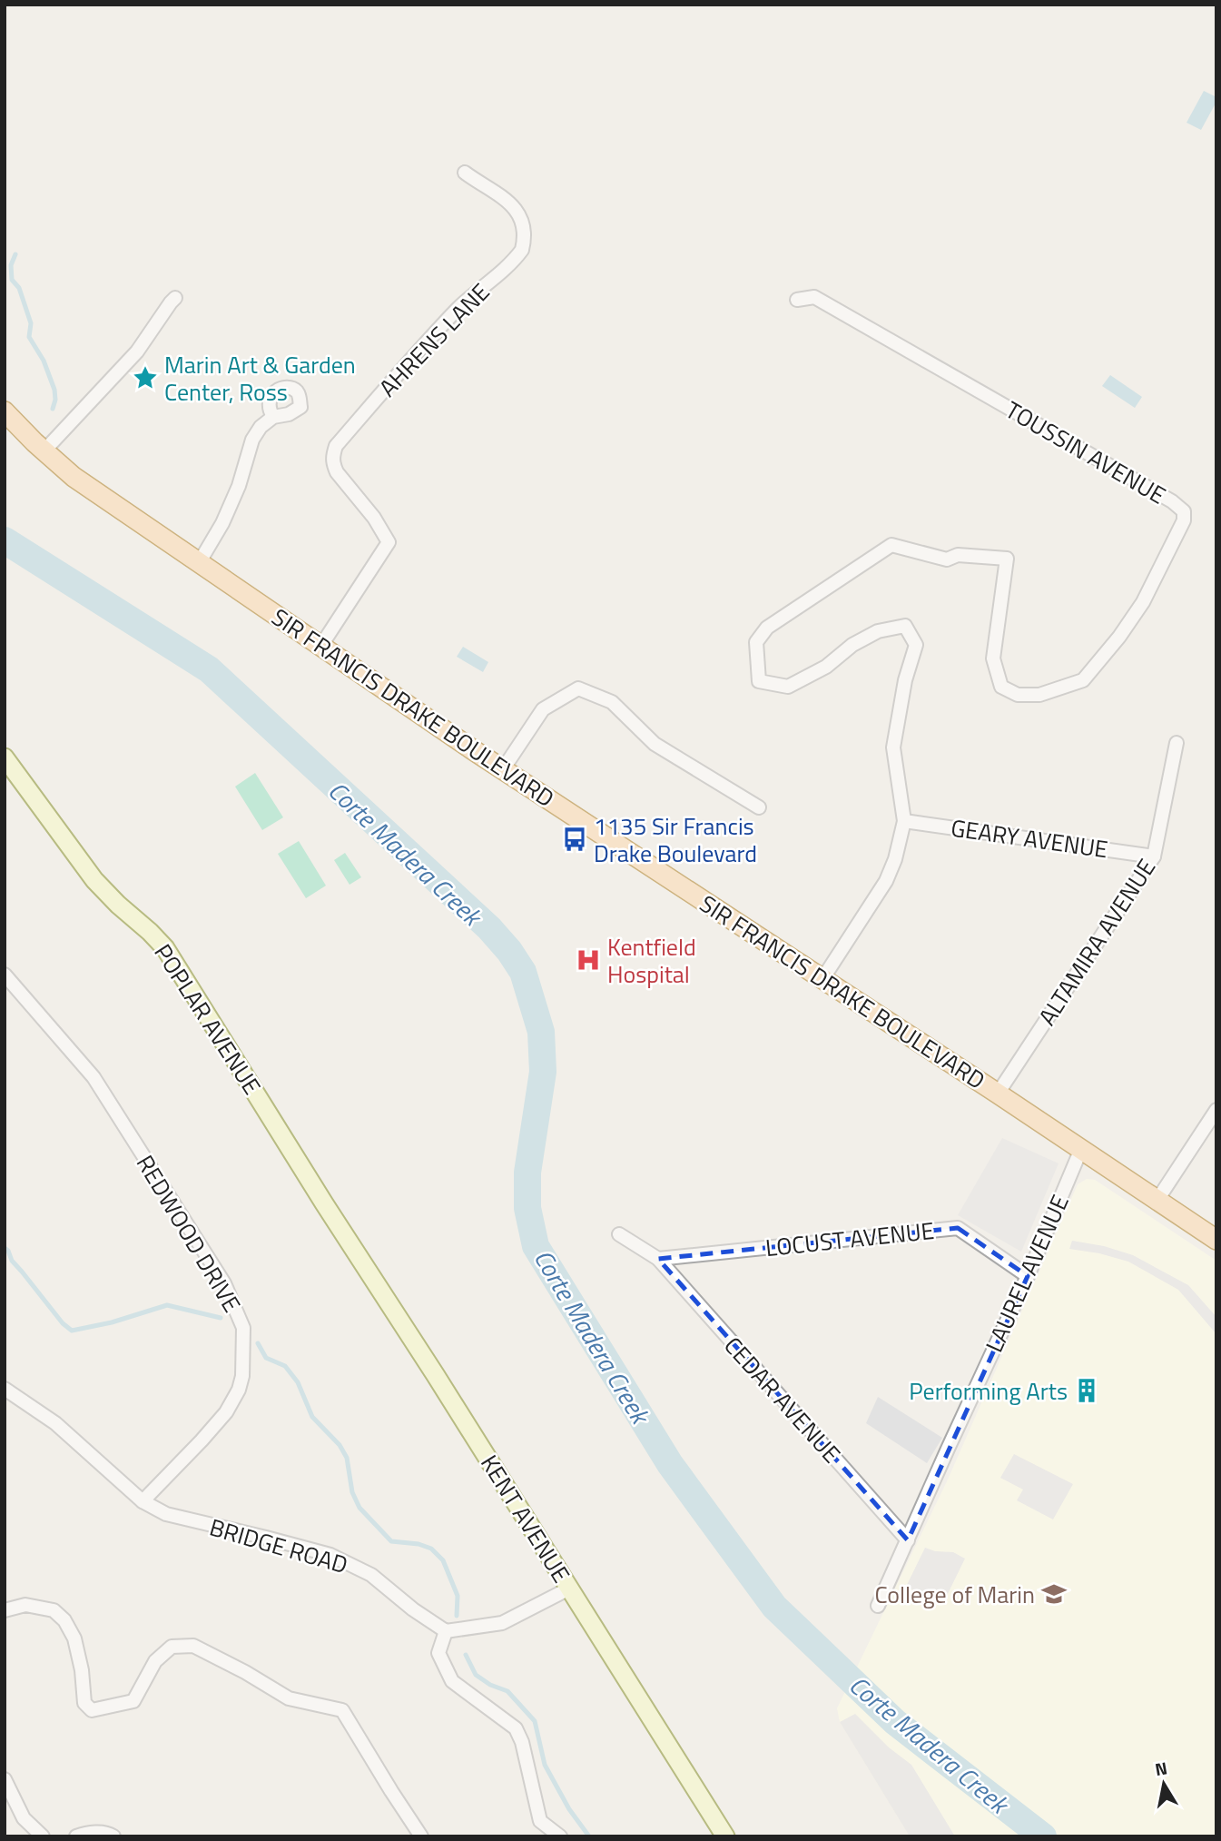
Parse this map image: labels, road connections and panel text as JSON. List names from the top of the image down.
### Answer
{
  "streets": {
    "main road": ["SIR FRANCIS DRAKE BOULEVARD"],
    "street": [
      "AHRENS LANE",
      "TOUSSIN AVENUE",
      "GEARY AVENUE",
      "ALTAMIRA AVENUE",
      "POPLAR AVENUE",
      "REDWOOD DRIVE",
      "LOCUST AVENUE",
      "LAUREL AVENUE",
      "CEDAR AVENUE",
      "KENT AVENUE",
      "BRIDGE ROAD"
    ]
  },
  "crossings": [
    ["AHRENS LANE", "SIR FRANCIS DRAKE BOULEVARD"],
    ["TOUSSIN AVENUE", "SIR FRANCIS DRAKE BOULEVARD"],
    ["TOUSSIN AVENUE", "GEARY AVENUE"],
    ["SIR FRANCIS DRAKE BOULEVARD", "ALTAMIRA AVENUE"],
    ["SIR FRANCIS DRAKE BOULEVARD", "LAUREL AVENUE"],
    ["GEARY AVENUE", "ALTAMIRA AVENUE"],
    ["POPLAR AVENUE", "KENT AVENUE"],
    ["REDWOOD DRIVE", "BRIDGE ROAD"],
    ["LOCUST AVENUE", "LAUREL AVENUE"],
    ["LOCUST AVENUE", "CEDAR AVENUE"],
    ["LAUREL AVENUE", "CEDAR AVENUE"]
  ],
  "water": ["Corte Madera Creek"],
  "places": {
    "place": ["Marin Art & Garden Center, Ross"],
    "bus stop": ["1135 Sir Francis Drake Boulevard"],
    "hospital": ["Kentfield Hospital"],
    "building": ["Performing Arts"],
    "school or university": ["College of Marin"]
  },
  "north": "top"
}
